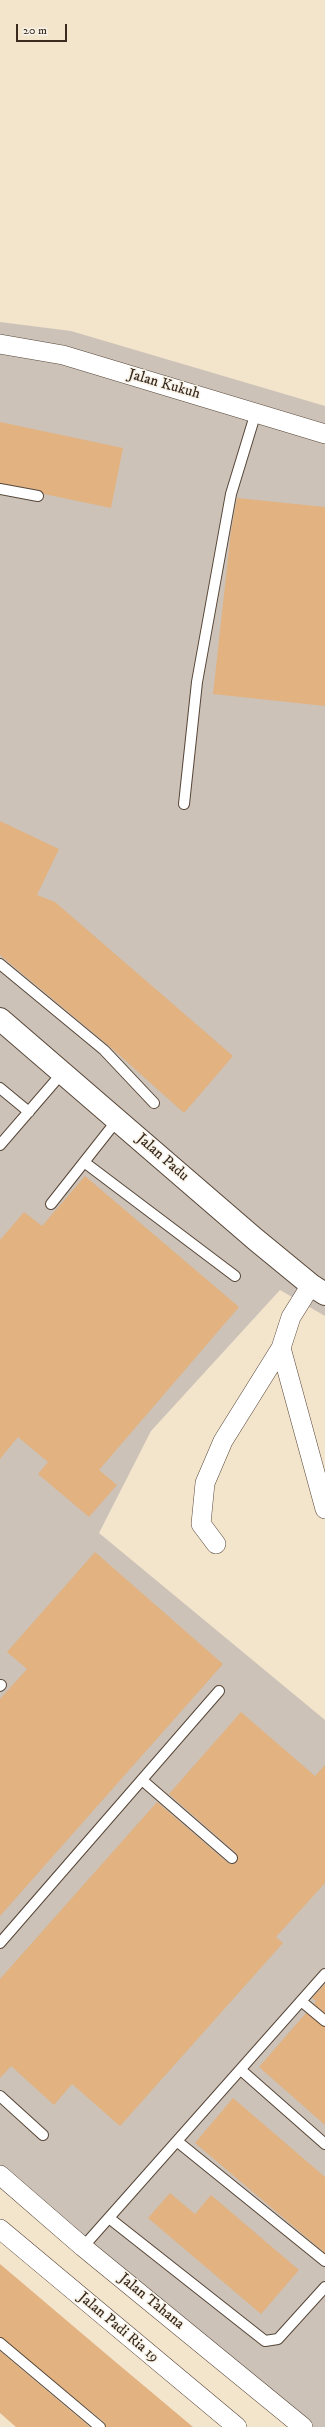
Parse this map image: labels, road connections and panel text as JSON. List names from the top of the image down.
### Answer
{
  "streets": {
    "street": [
      "Jalan Kukuh",
      "Jalan Padu",
      "Jalan Tahana",
      "Jalan Padi Ria 19"
    ]
  },
  "scale_bar": "20 m"
}
